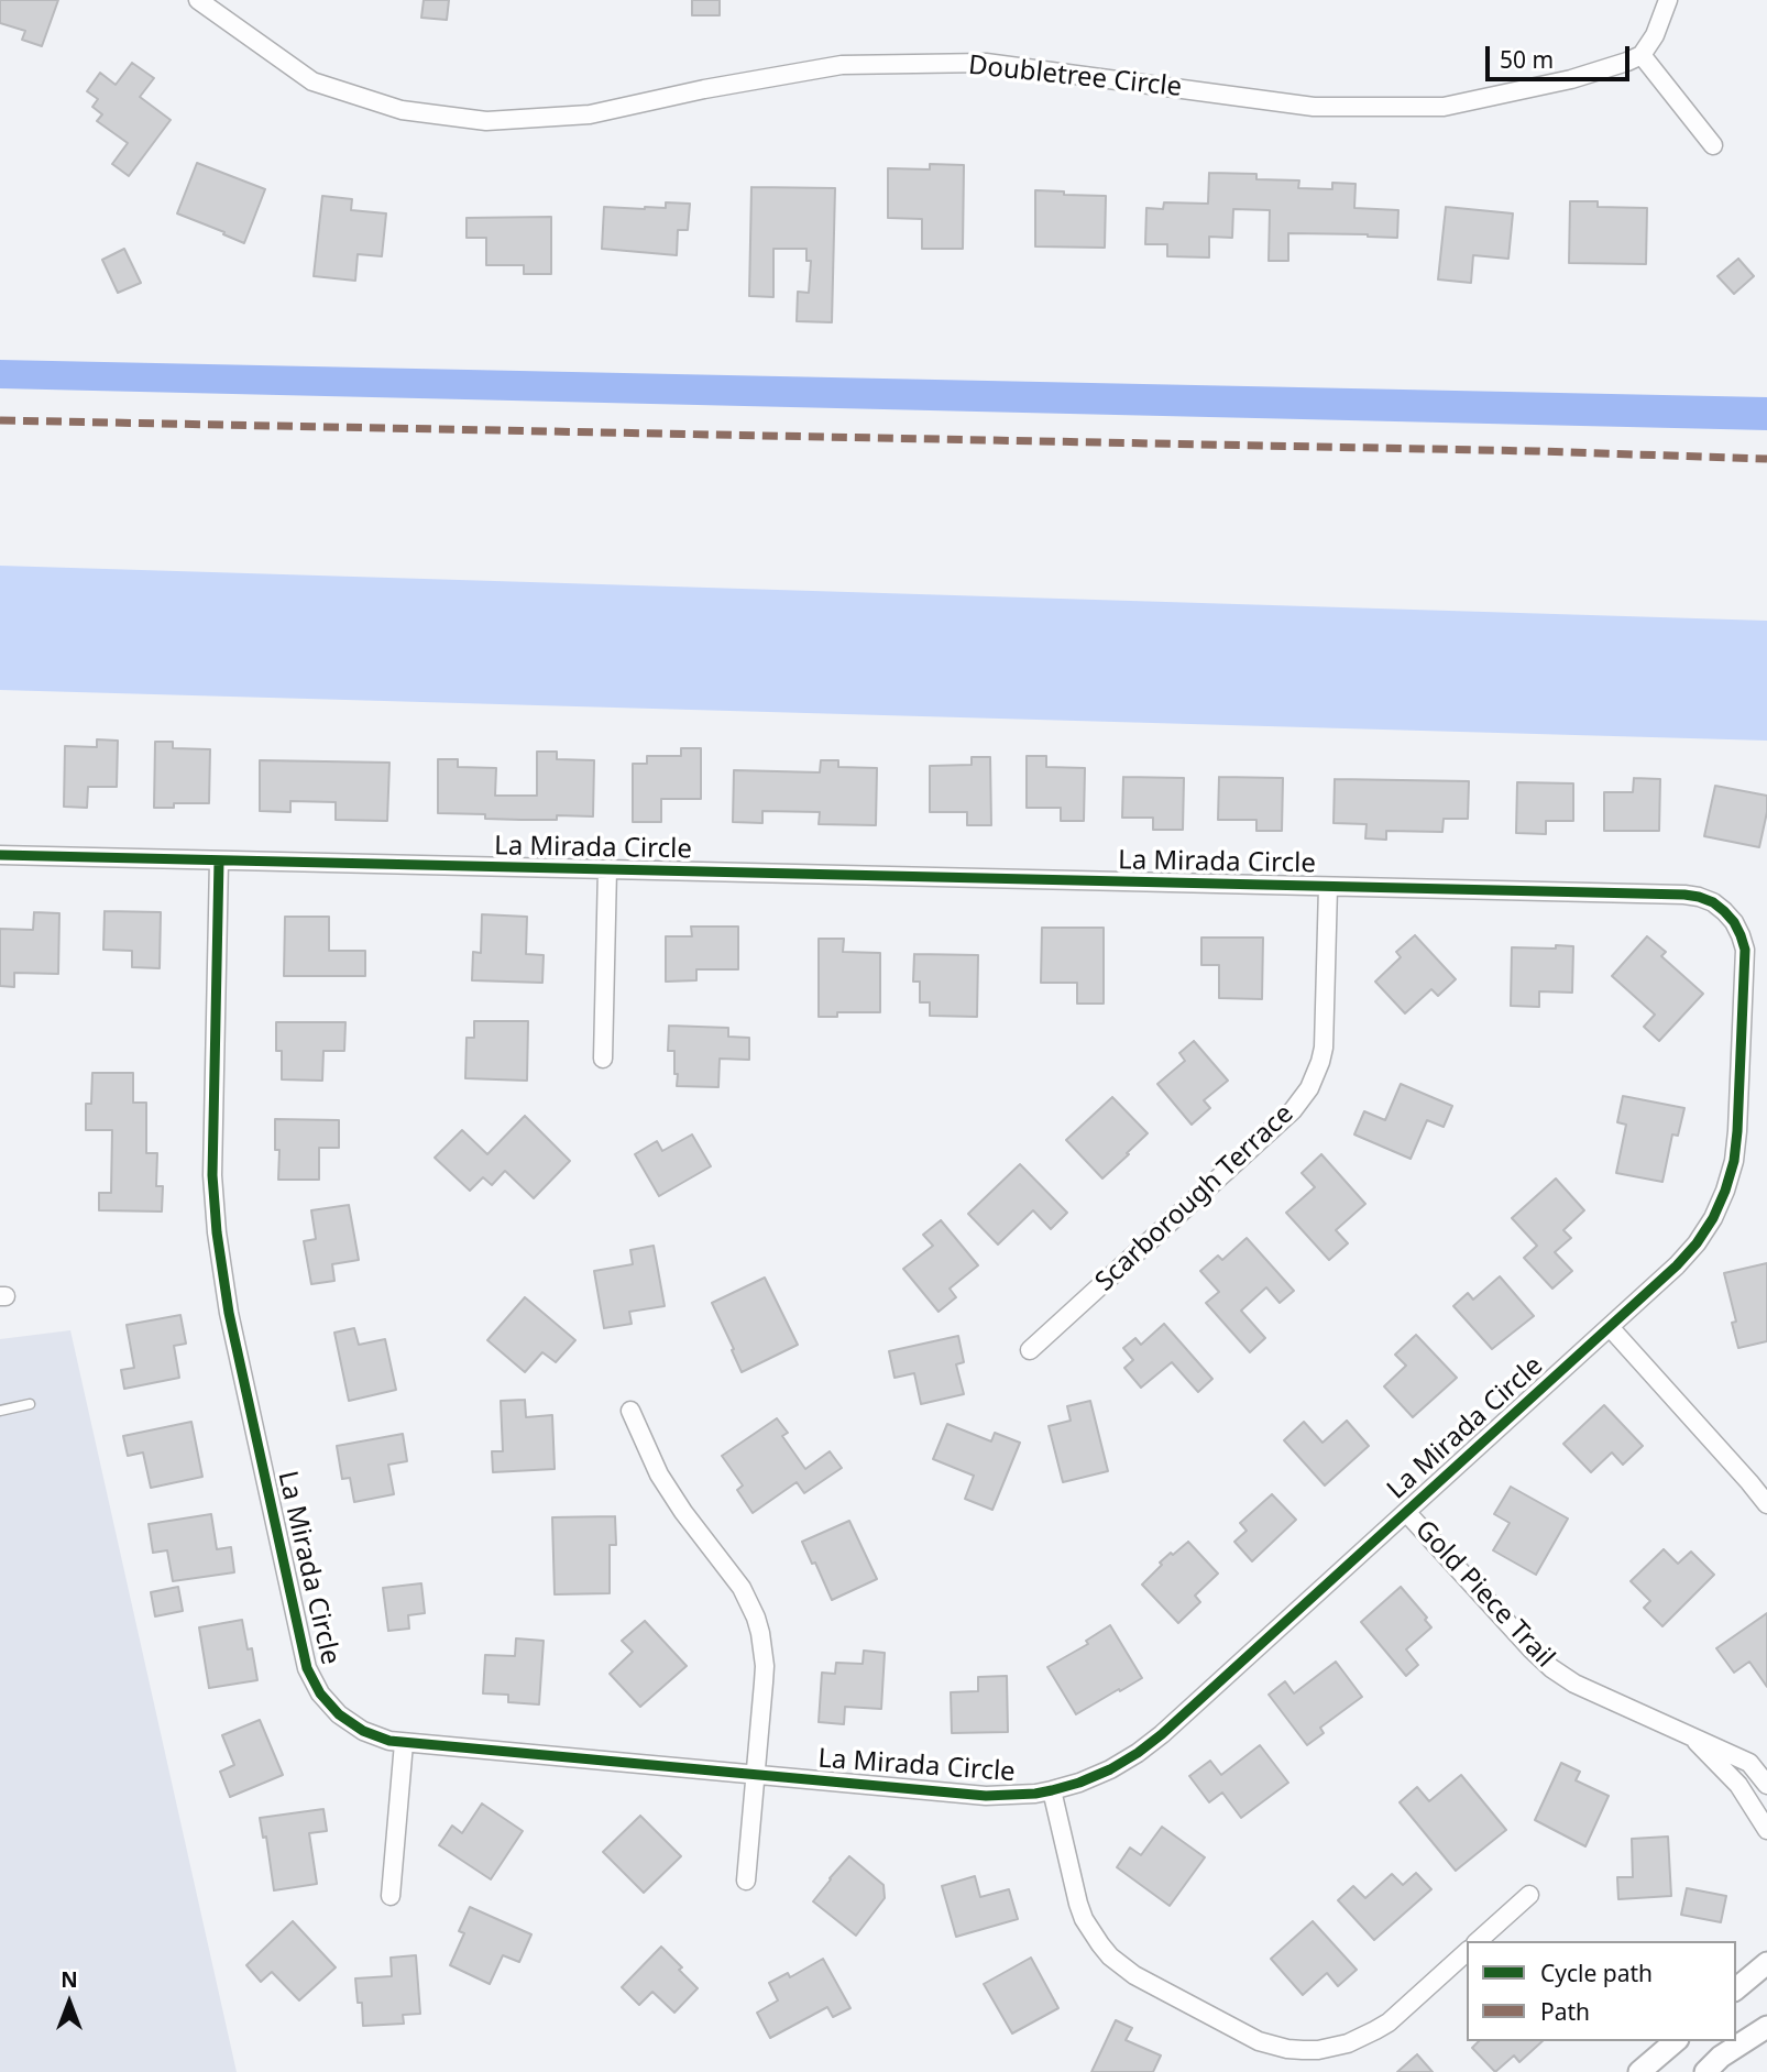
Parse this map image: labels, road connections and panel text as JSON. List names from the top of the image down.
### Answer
{
  "streets": {
    "street": [
      "Doubletree Circle",
      "La Mirada Circle",
      "Scarborough Terrace",
      "Gold Piece Trail"
    ]
  },
  "crossings": [
    ["La Mirada Circle", "Scarborough Terrace"],
    ["La Mirada Circle", "Gold Piece Trail"]
  ],
  "legend": ["Cycle path", "Path"],
  "scale_bar": "50 m",
  "north": "top"
}
